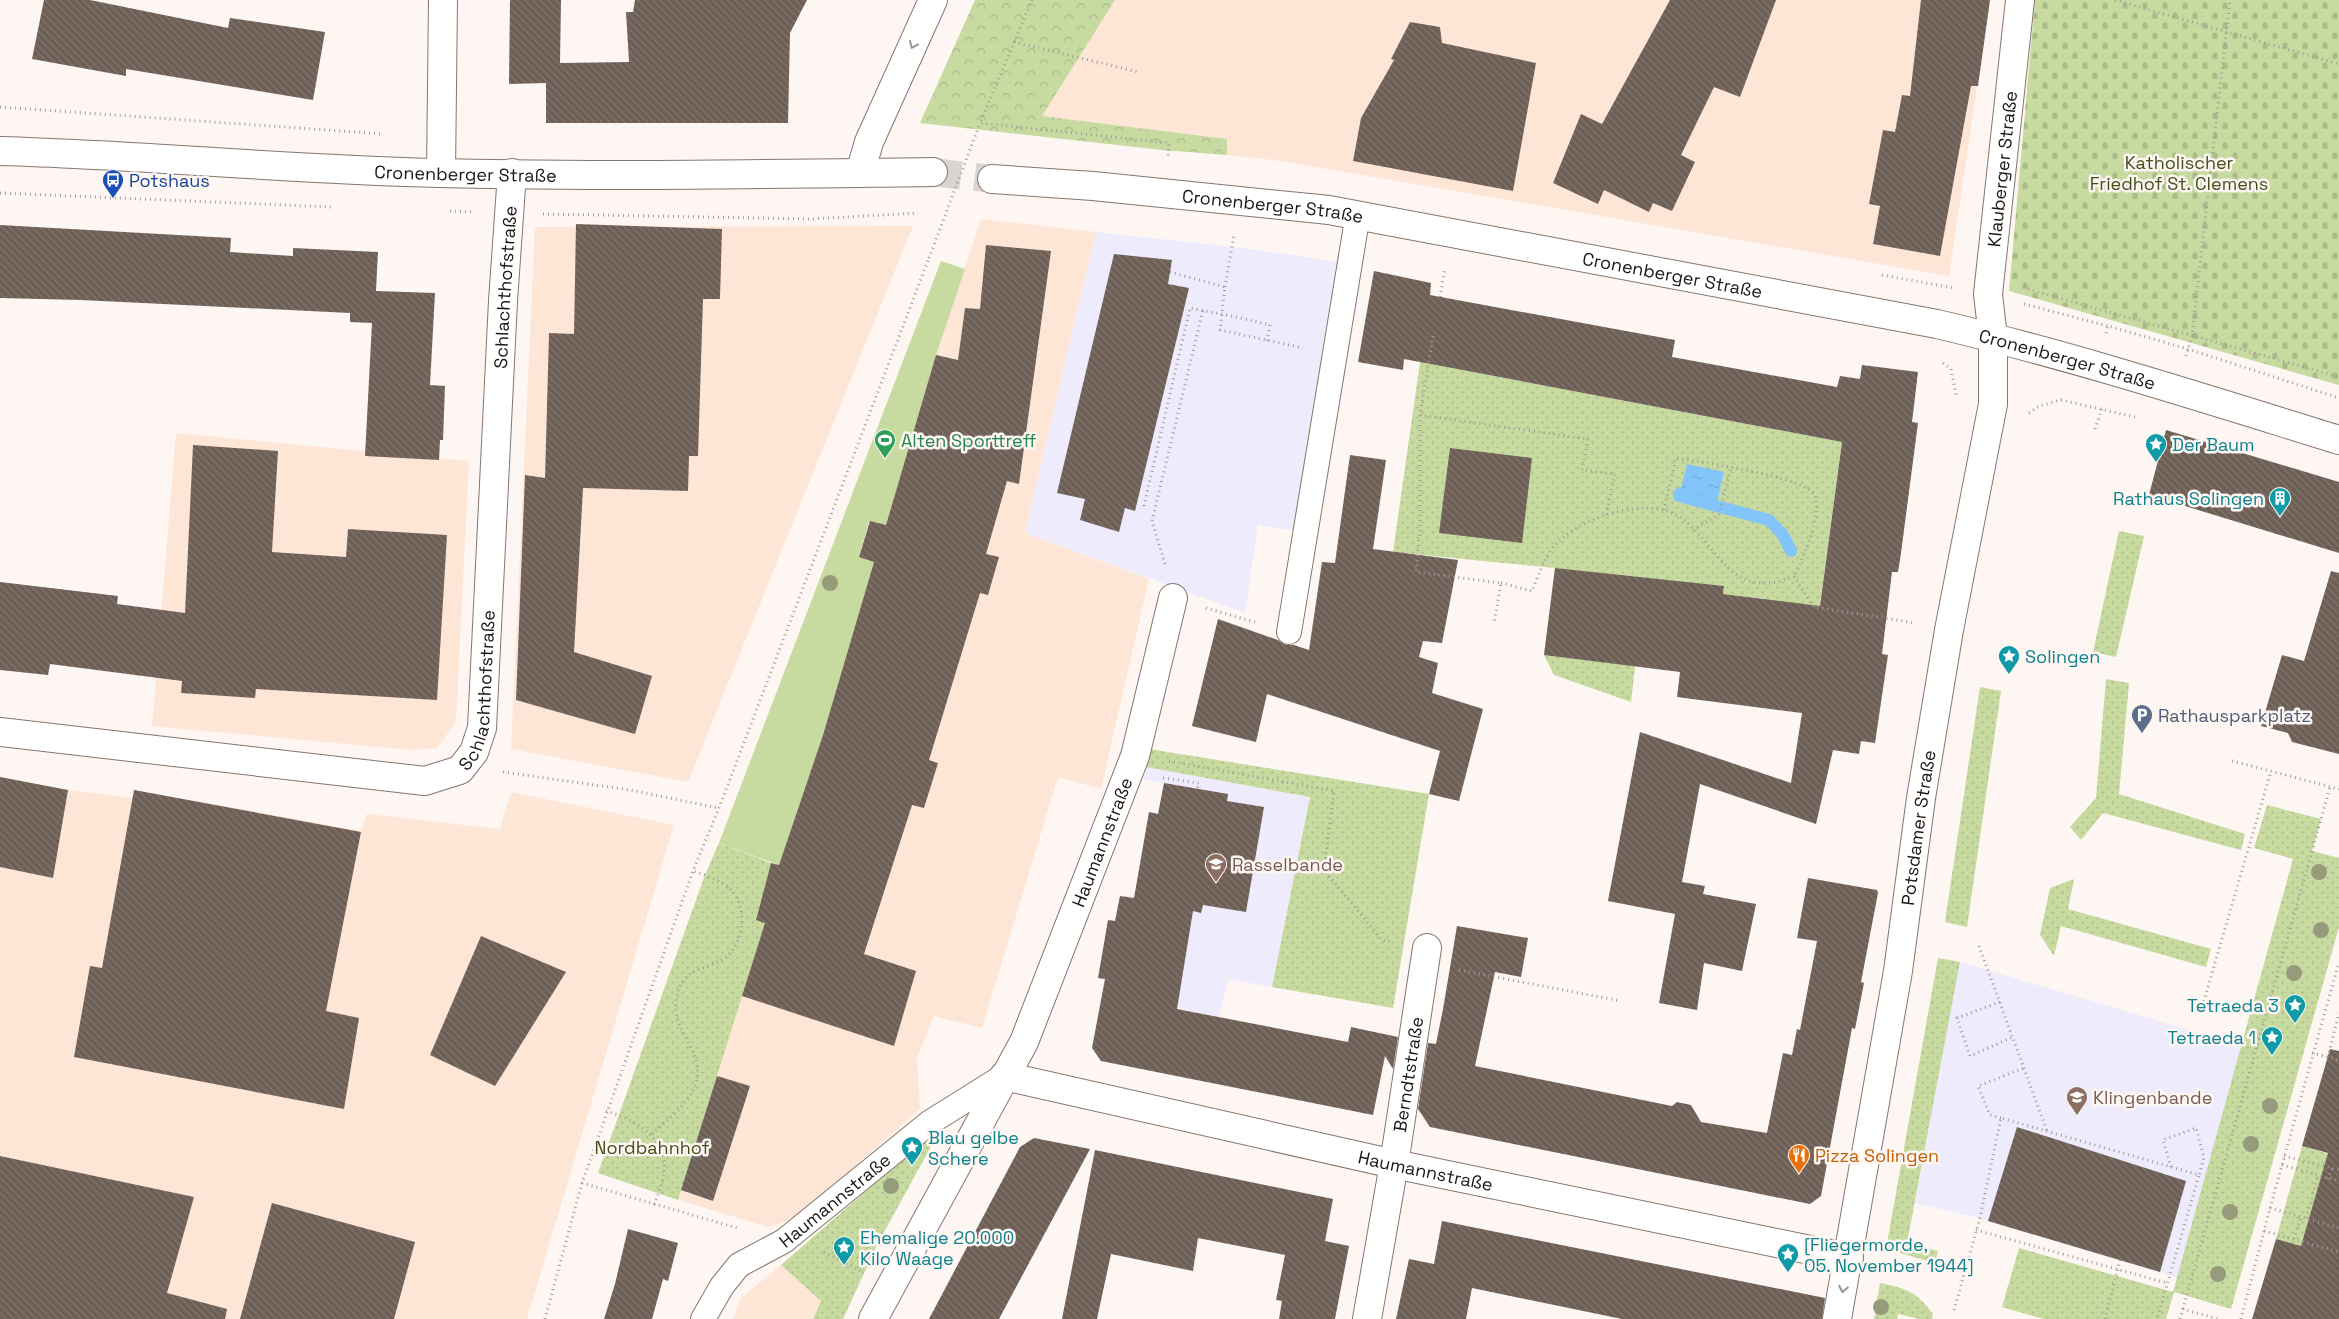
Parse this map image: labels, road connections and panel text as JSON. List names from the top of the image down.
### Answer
{
  "streets": {
    "street": [
      "Klauberger Straße",
      "Cronenberger Straße",
      "Schlachthofstraße",
      "Potsdamer Straße",
      "Haumannstraße",
      "Berndtstraße"
    ]
  },
  "crossings": [
    ["Klauberger Straße", "Cronenberger Straße"],
    ["Klauberger Straße", "Potsdamer Straße"],
    ["Cronenberger Straße", "Schlachthofstraße"],
    ["Cronenberger Straße", "Potsdamer Straße"],
    ["Potsdamer Straße", "Haumannstraße"],
    ["Haumannstraße", "Berndtstraße"]
  ],
  "parks": ["Katholischer Friedhof St. Clemens", "Nordbahnhof"],
  "places": {
    "bus stop": ["Potshaus"],
    "sports": ["Alten Sporttreff"],
    "place": [
      "Der Baum",
      "Solingen",
      "Tetraeda 3",
      "Tetraeda 1",
      "Blau gelbe Schere",
      "Ehemalige 20.000 Kilo Waage",
      "[Fliegermorde, 05. November 1944]"
    ],
    "building": ["Rathaus Solingen"],
    "parking": ["Rathausparkplatz"],
    "school or university": ["Rasselbande", "Klingenbande"],
    "restaurant": ["Pizza Solingen"]
  }
}
